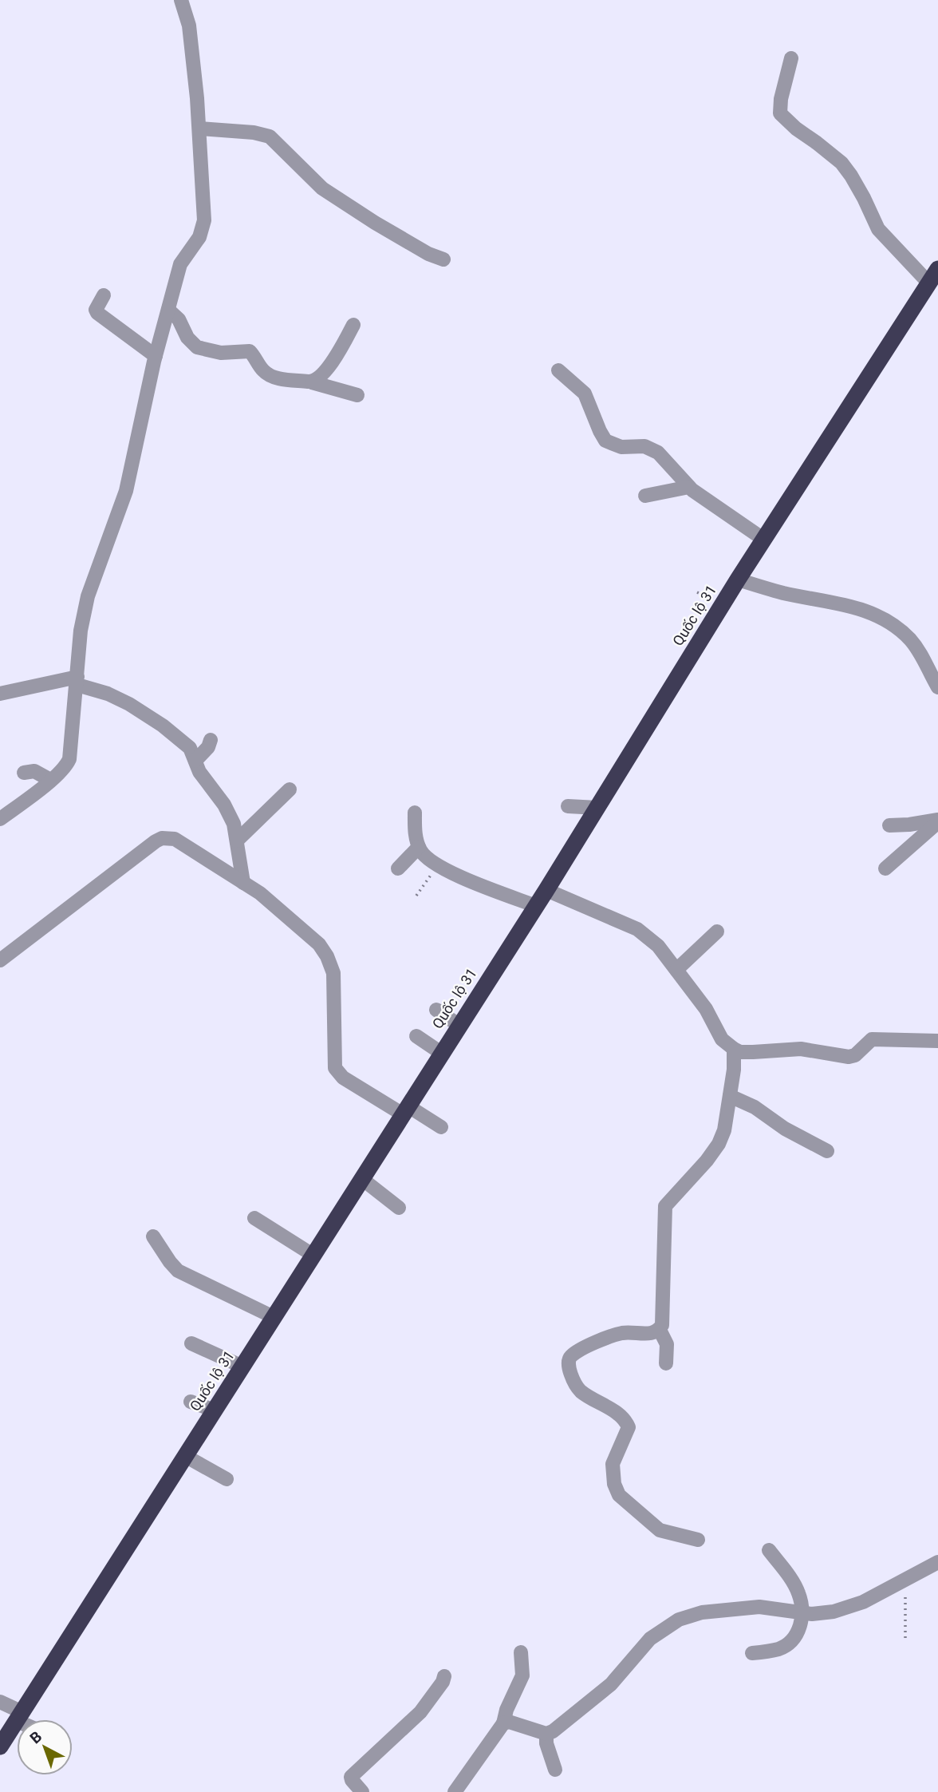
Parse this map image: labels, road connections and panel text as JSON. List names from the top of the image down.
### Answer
{
  "streets": {
    "highway": ["Quốc lộ 31"]
  },
  "north": "top left"
}
